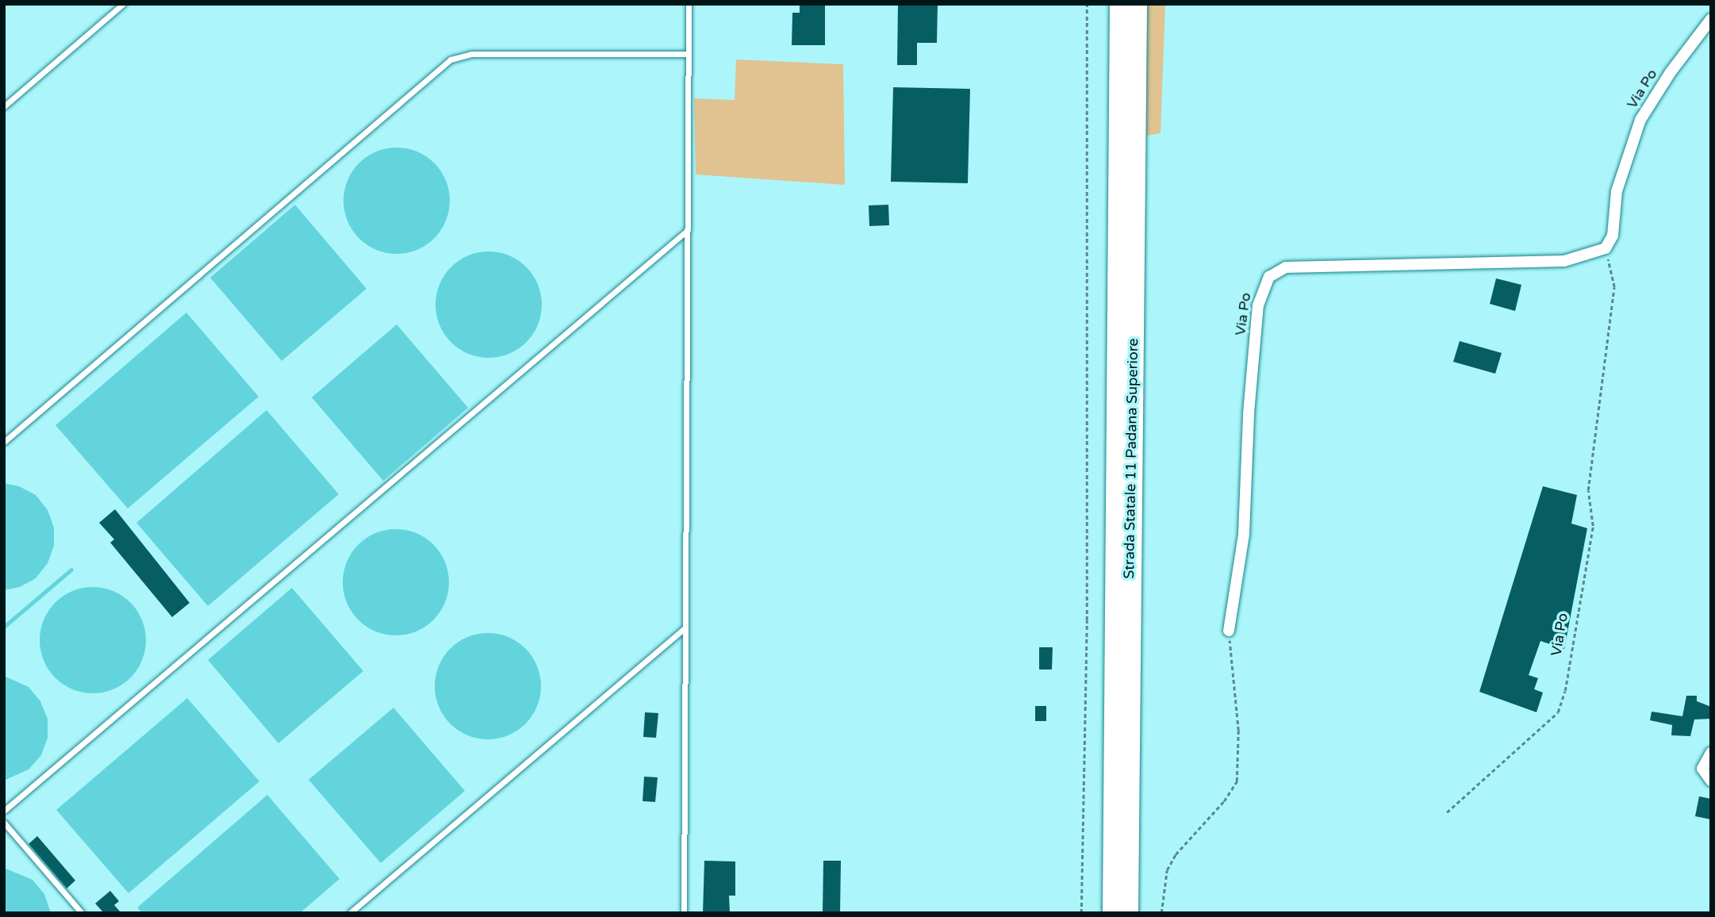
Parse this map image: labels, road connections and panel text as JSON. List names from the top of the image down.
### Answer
{
  "streets": {
    "highway": ["Strada Statale 11 Padana Superiore"],
    "street": ["Via Po"]
  }
}
